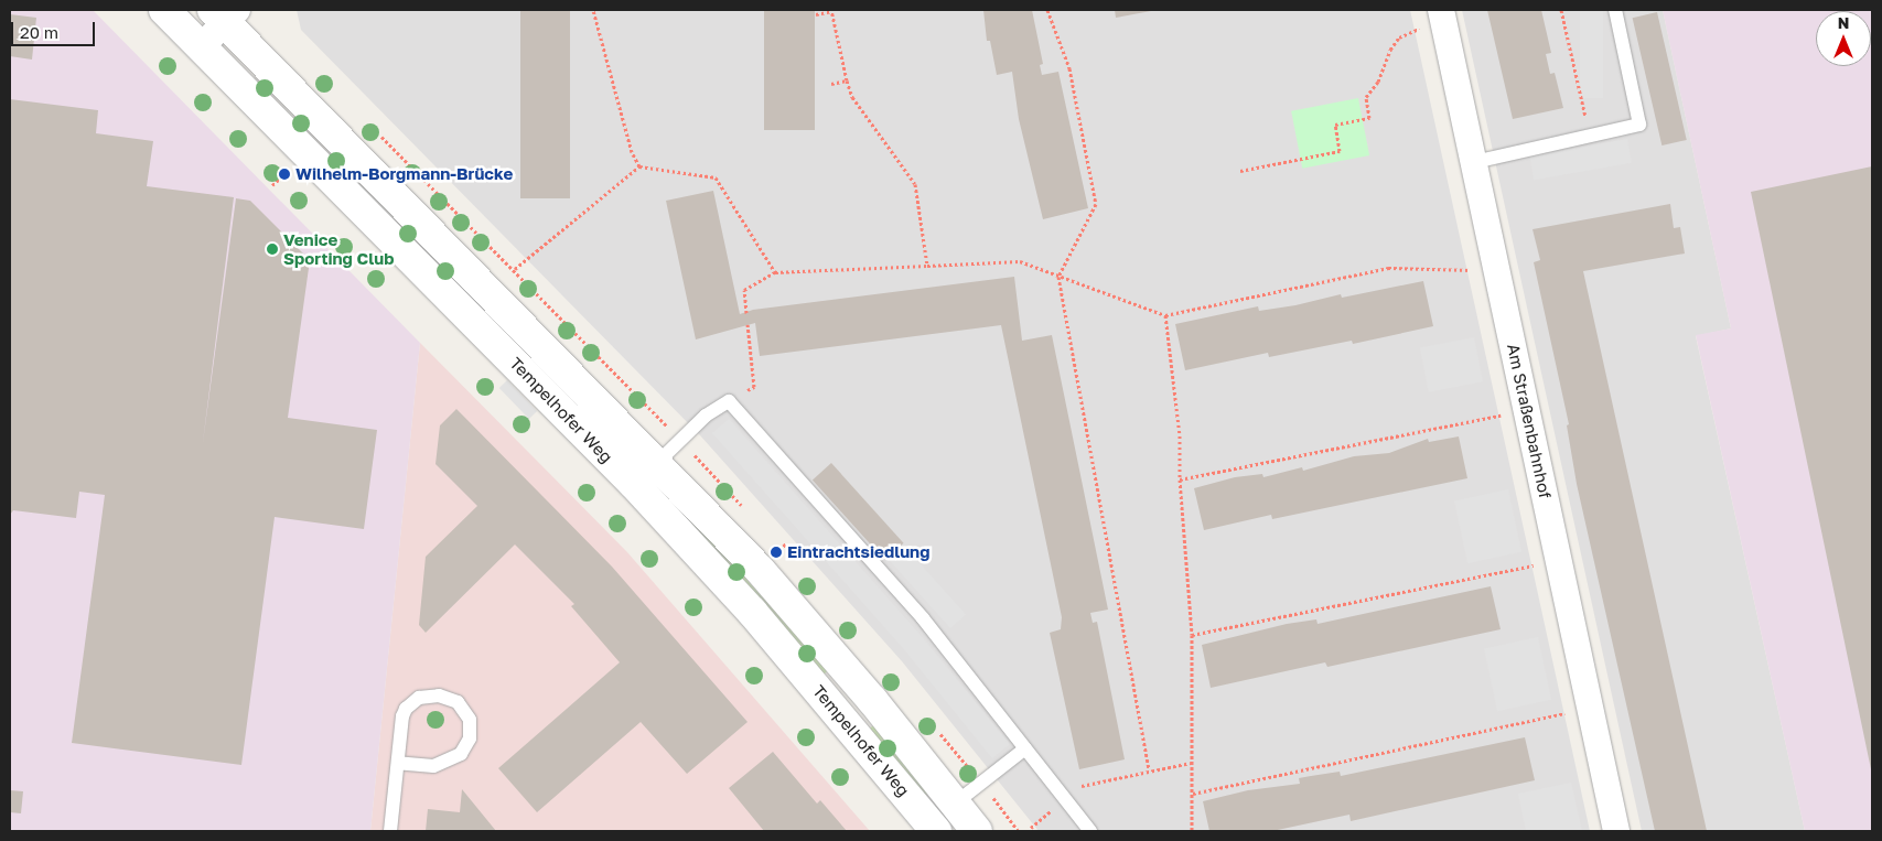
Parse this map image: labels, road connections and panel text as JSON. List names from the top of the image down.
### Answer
{
  "streets": {
    "street": ["Tempelhofer Weg", "Am Straßenbahnhof"]
  },
  "places": ["Wilhelm-Borgmann-Brücke", "Venice Sporting Club", "Eintrachtsiedlung"],
  "scale_bar": "20 m",
  "north": "top"
}
